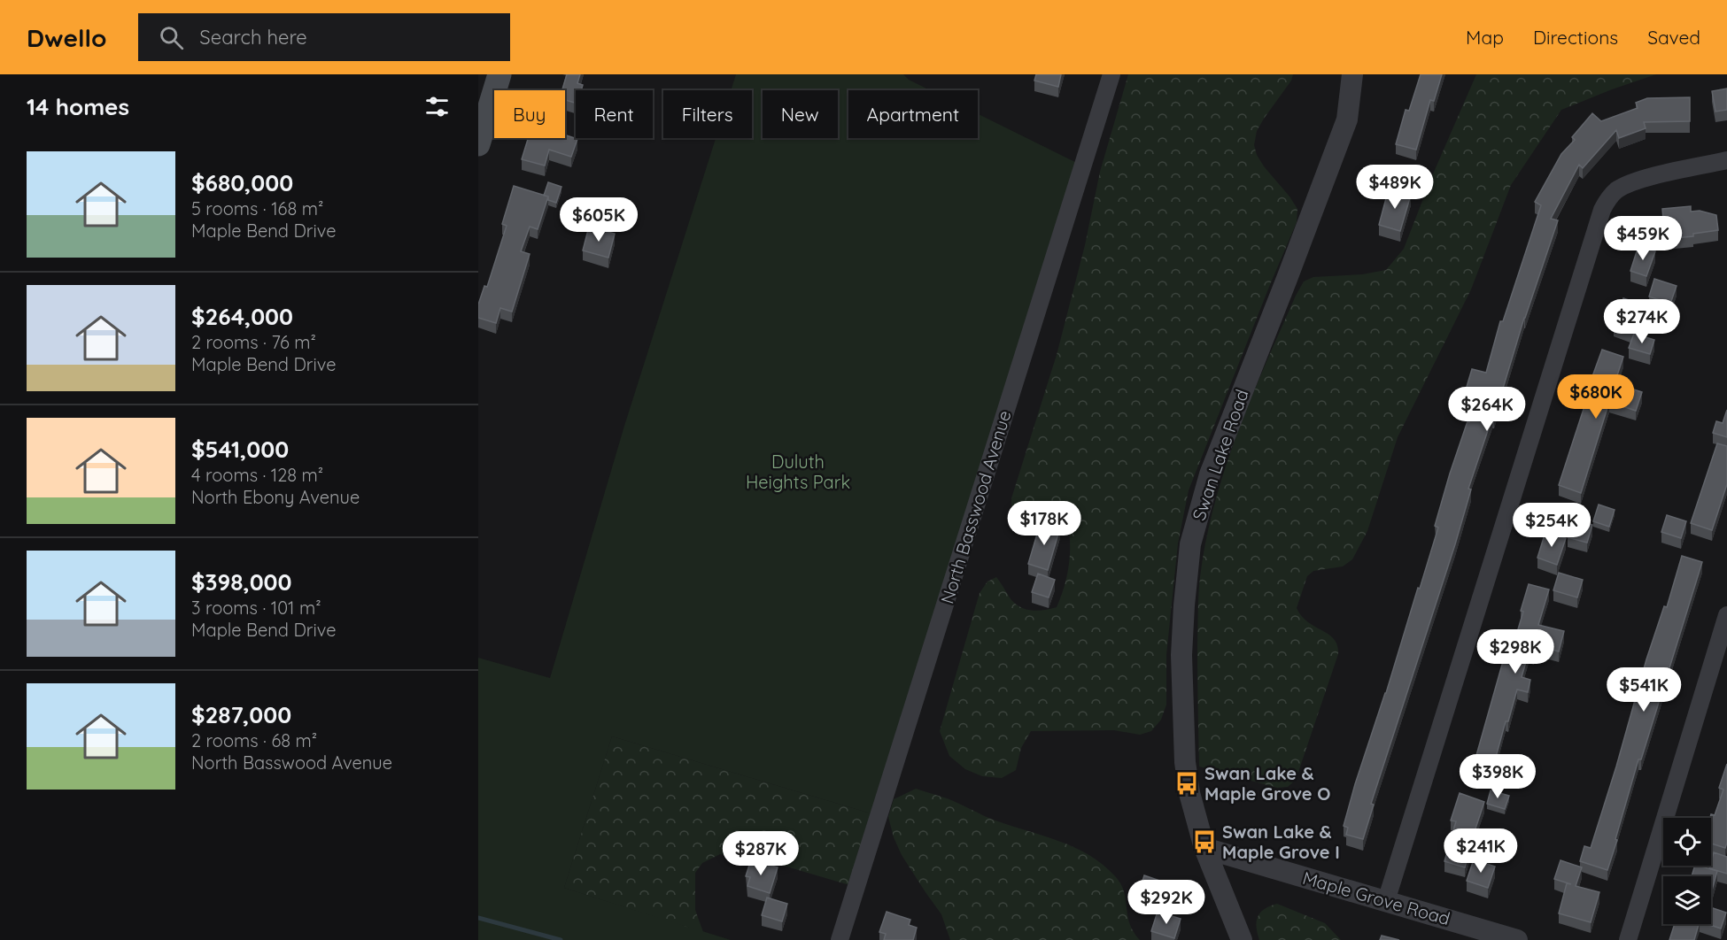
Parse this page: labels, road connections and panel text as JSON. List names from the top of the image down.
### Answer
{
  "streets": {
    "street": ["Swan Lake Road", "North Basswood Avenue", "Maple Grove Road"]
  },
  "crossings": [
    ["Swan Lake Road", "Maple Grove Road"]
  ],
  "parks": ["Duluth Heights Park"],
  "places": {
    "bus stop": ["Swan Lake & Maple Grove O", "Swan Lake & Maple Grove I"]
  },
  "page": {
    "header": "Dwello",
    "search": "Search here",
    "nav": ["Map", "Directions", "Saved"],
    "heading": "14 homes",
    "chip": [
      "Buy",
      "Rent",
      "Filters",
      "New",
      "Apartment"
    ],
    "list": [
      {
        "name": "$680,000",
        "note": "5 rooms · 168 m² · Maple Bend Drive"
      },
      {
        "name": "$264,000",
        "note": "2 rooms · 76 m² · Maple Bend Drive"
      },
      {
        "name": "$541,000",
        "note": "4 rooms · 128 m² · North Ebony Avenue"
      },
      {
        "name": "$398,000",
        "note": "3 rooms · 101 m² · Maple Bend Drive"
      },
      {
        "name": "$287,000",
        "note": "2 rooms · 68 m² · North Basswood Avenue"
      }
    ],
    "price": [
      "$489K",
      "$605K",
      "$459K",
      "$274K",
      "$680K",
      "$264K",
      "$178K",
      "$254K",
      "$298K",
      "$541K",
      "$398K",
      "$241K",
      "$287K",
      "$292K"
    ]
  }
}
